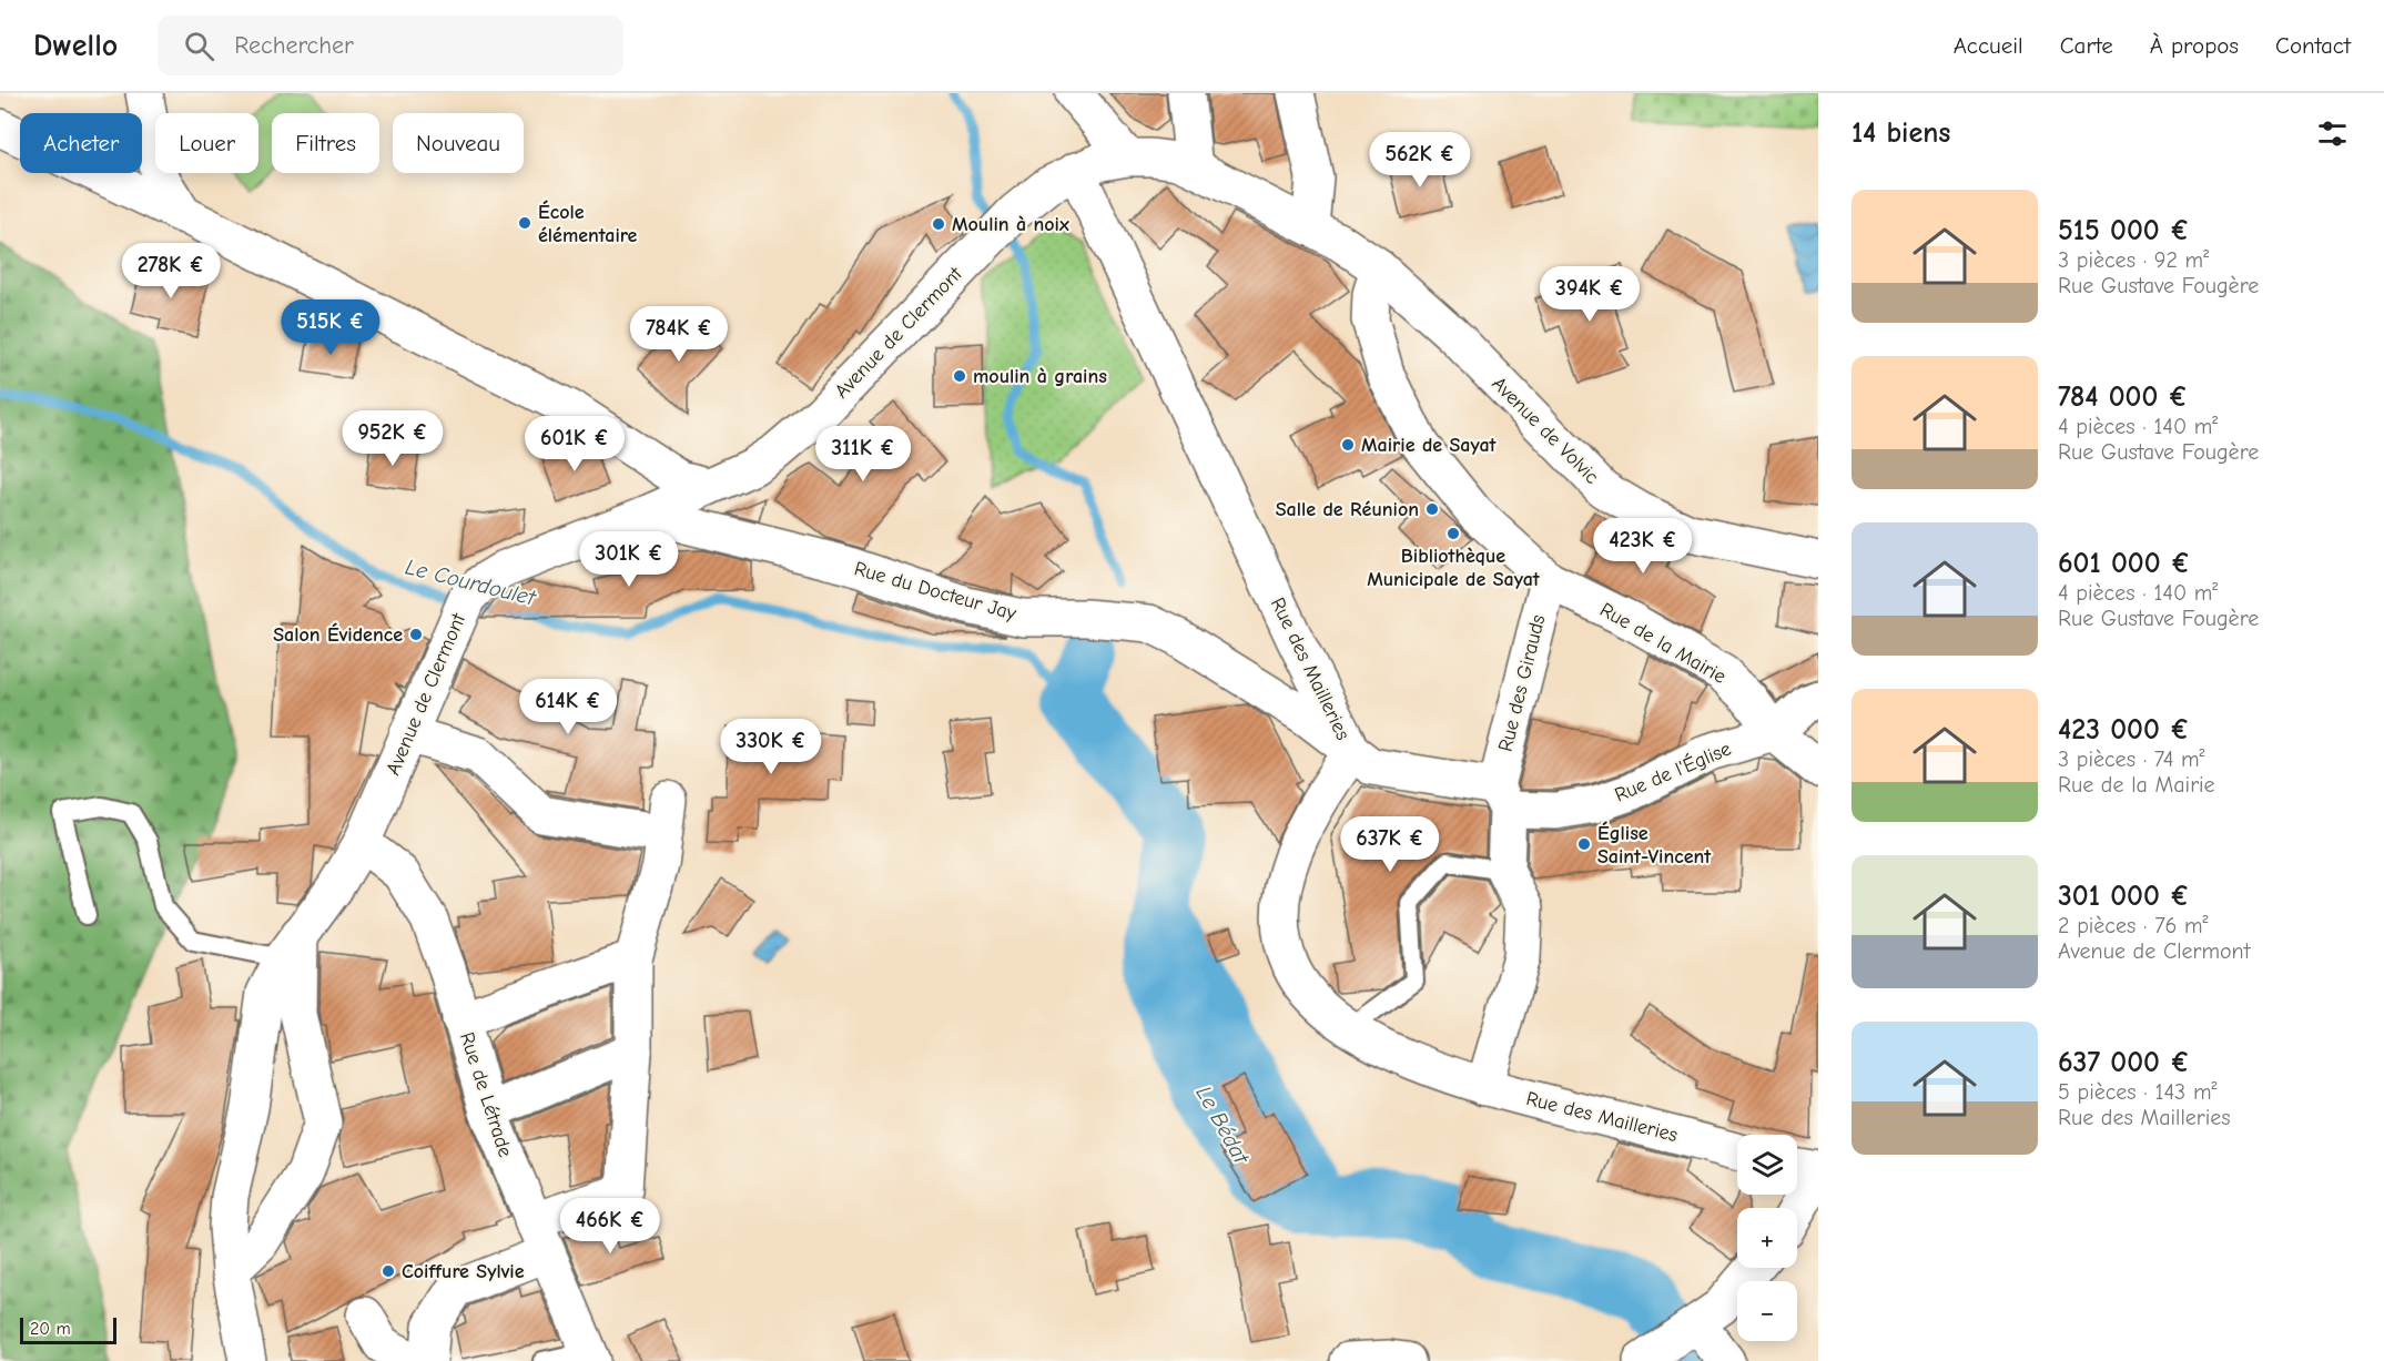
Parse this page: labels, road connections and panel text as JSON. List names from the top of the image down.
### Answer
{
  "streets": {
    "street": [
      "Avenue de Clermont",
      "Avenue de Volvic",
      "Rue du Docteur Jay",
      "Rue de la Mairie",
      "Rue des Mailleries",
      "Rue des Girauds",
      "Rue de l'Église",
      "Rue de Létrade"
    ]
  },
  "crossings": [
    ["Avenue de Clermont", "Avenue de Volvic"],
    ["Avenue de Clermont", "Rue du Docteur Jay"],
    ["Avenue de Clermont", "Rue de la Mairie"],
    ["Avenue de Clermont", "Rue des Mailleries"],
    ["Avenue de Clermont", "Rue de Létrade"],
    ["Avenue de Volvic", "Rue de la Mairie"],
    ["Rue du Docteur Jay", "Rue des Mailleries"],
    ["Rue du Docteur Jay", "Rue de l'Église"],
    ["Rue de la Mairie", "Rue des Girauds"],
    ["Rue de la Mairie", "Rue de l'Église"],
    ["Rue des Mailleries", "Rue des Girauds"],
    ["Rue des Mailleries", "Rue de l'Église"],
    ["Rue des Girauds", "Rue de l'Église"]
  ],
  "water": ["Le Courdoulet", "Le Bédat"],
  "places": [
    "École élémentaire",
    "Moulin à noix",
    "moulin à grains",
    "Mairie de Sayat",
    "Salle de Réunion",
    "Bibliothèque Municipale de Sayat",
    "Salon Évidence",
    "Église Saint-Vincent",
    "Coiffure Sylvie"
  ],
  "scale_bar": "20 m",
  "page": {
    "header": "Dwello",
    "search": "Rechercher",
    "nav": [
      "Accueil",
      "Carte",
      "À propos",
      "Contact"
    ],
    "heading": "14 biens",
    "chip": [
      "Acheter",
      "Louer",
      "Filtres",
      "Nouveau"
    ],
    "price": [
      "562K €",
      "278K €",
      "394K €",
      "515K €",
      "784K €",
      "952K €",
      "601K €",
      "311K €",
      "423K €",
      "301K €",
      "614K €",
      "330K €",
      "637K €",
      "466K €"
    ],
    "list": [
      {
        "name": "515 000 €",
        "note": "3 pièces · 92 m² · Rue Gustave Fougère"
      },
      {
        "name": "784 000 €",
        "note": "4 pièces · 140 m² · Rue Gustave Fougère"
      },
      {
        "name": "601 000 €",
        "note": "4 pièces · 140 m² · Rue Gustave Fougère"
      },
      {
        "name": "423 000 €",
        "note": "3 pièces · 74 m² · Rue de la Mairie"
      },
      {
        "name": "301 000 €",
        "note": "2 pièces · 76 m² · Avenue de Clermont"
      },
      {
        "name": "637 000 €",
        "note": "5 pièces · 143 m² · Rue des Mailleries"
      }
    ],
    "map_buttons": ["+", "−"],
    "scale": "20 m"
  }
}
